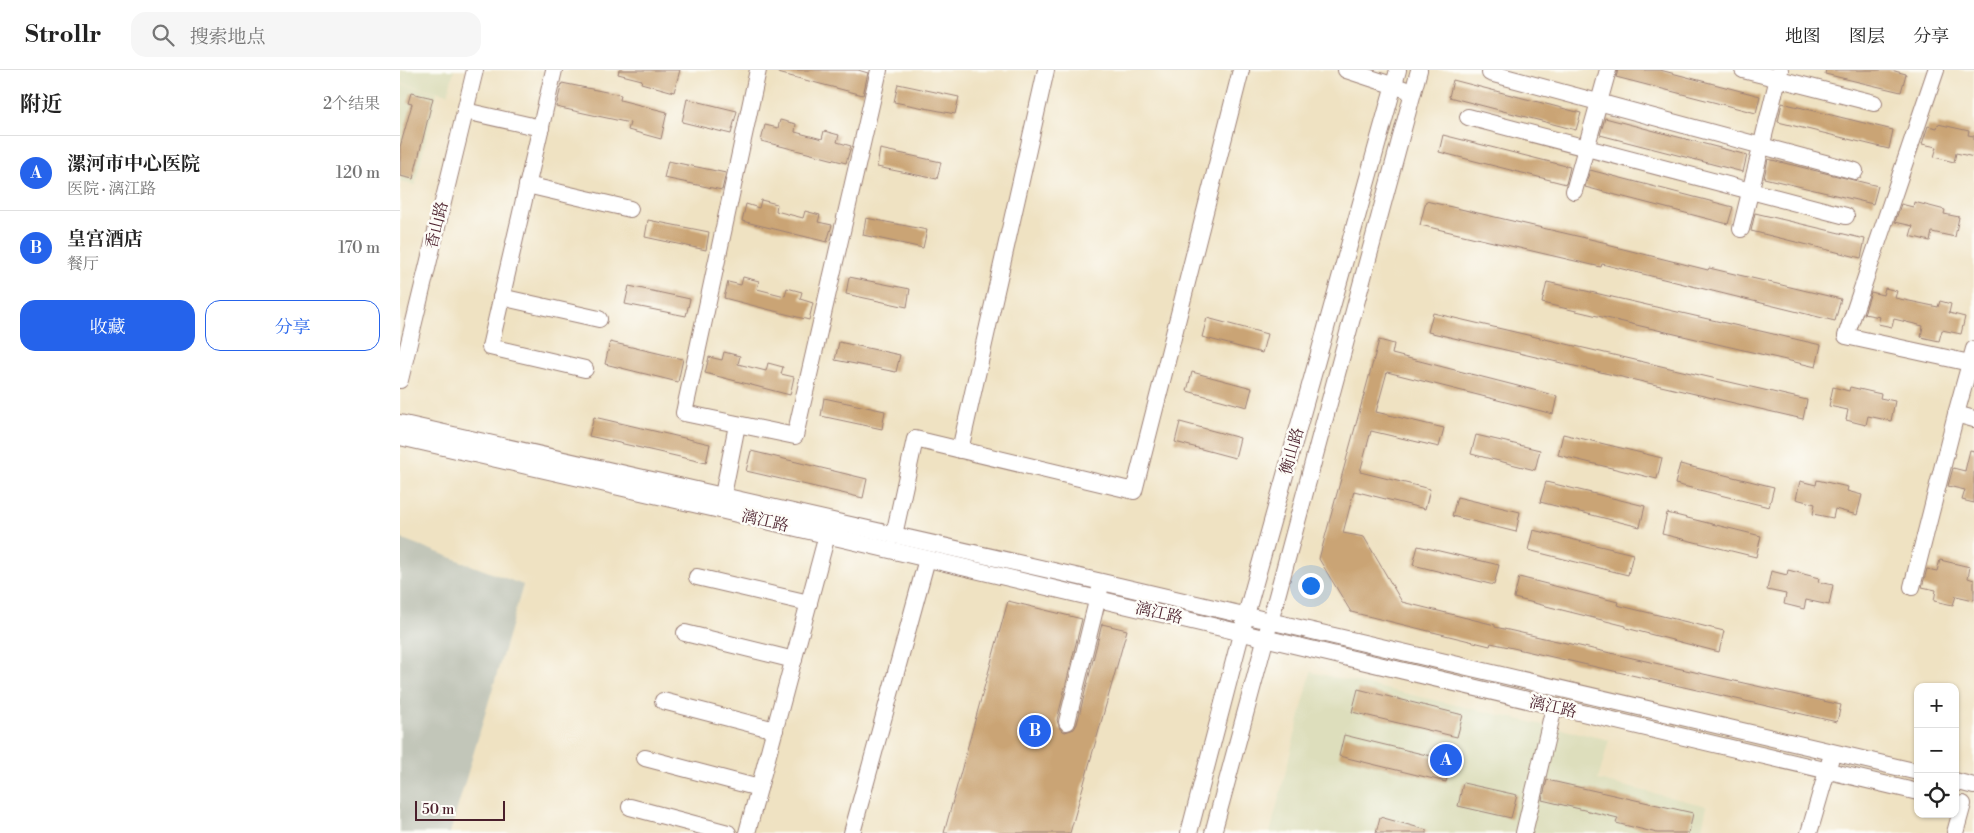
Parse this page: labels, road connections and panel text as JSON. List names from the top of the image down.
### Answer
{
  "streets": {
    "street": ["香山路", "衡山路", "漓江路"]
  },
  "crossings": [
    ["衡山路", "漓江路"]
  ],
  "scale_bar": "50 m",
  "page": {
    "header": "Strollr",
    "search": "搜索地点",
    "nav": ["地图", "图层", "分享"],
    "heading": ["附近", "2个结果"],
    "list": [
      {
        "mark": "A",
        "name": "漯河市中心医院",
        "note": "医院 · 漓江路",
        "value": "120 m"
      },
      {
        "mark": "B",
        "name": "皇宫酒店",
        "note": "餐厅",
        "value": "170 m"
      }
    ],
    "buttons": ["收藏", "分享"],
    "map_buttons": ["+", "−"],
    "pins": ["B", "A"],
    "scale": "50 m"
  }
}
